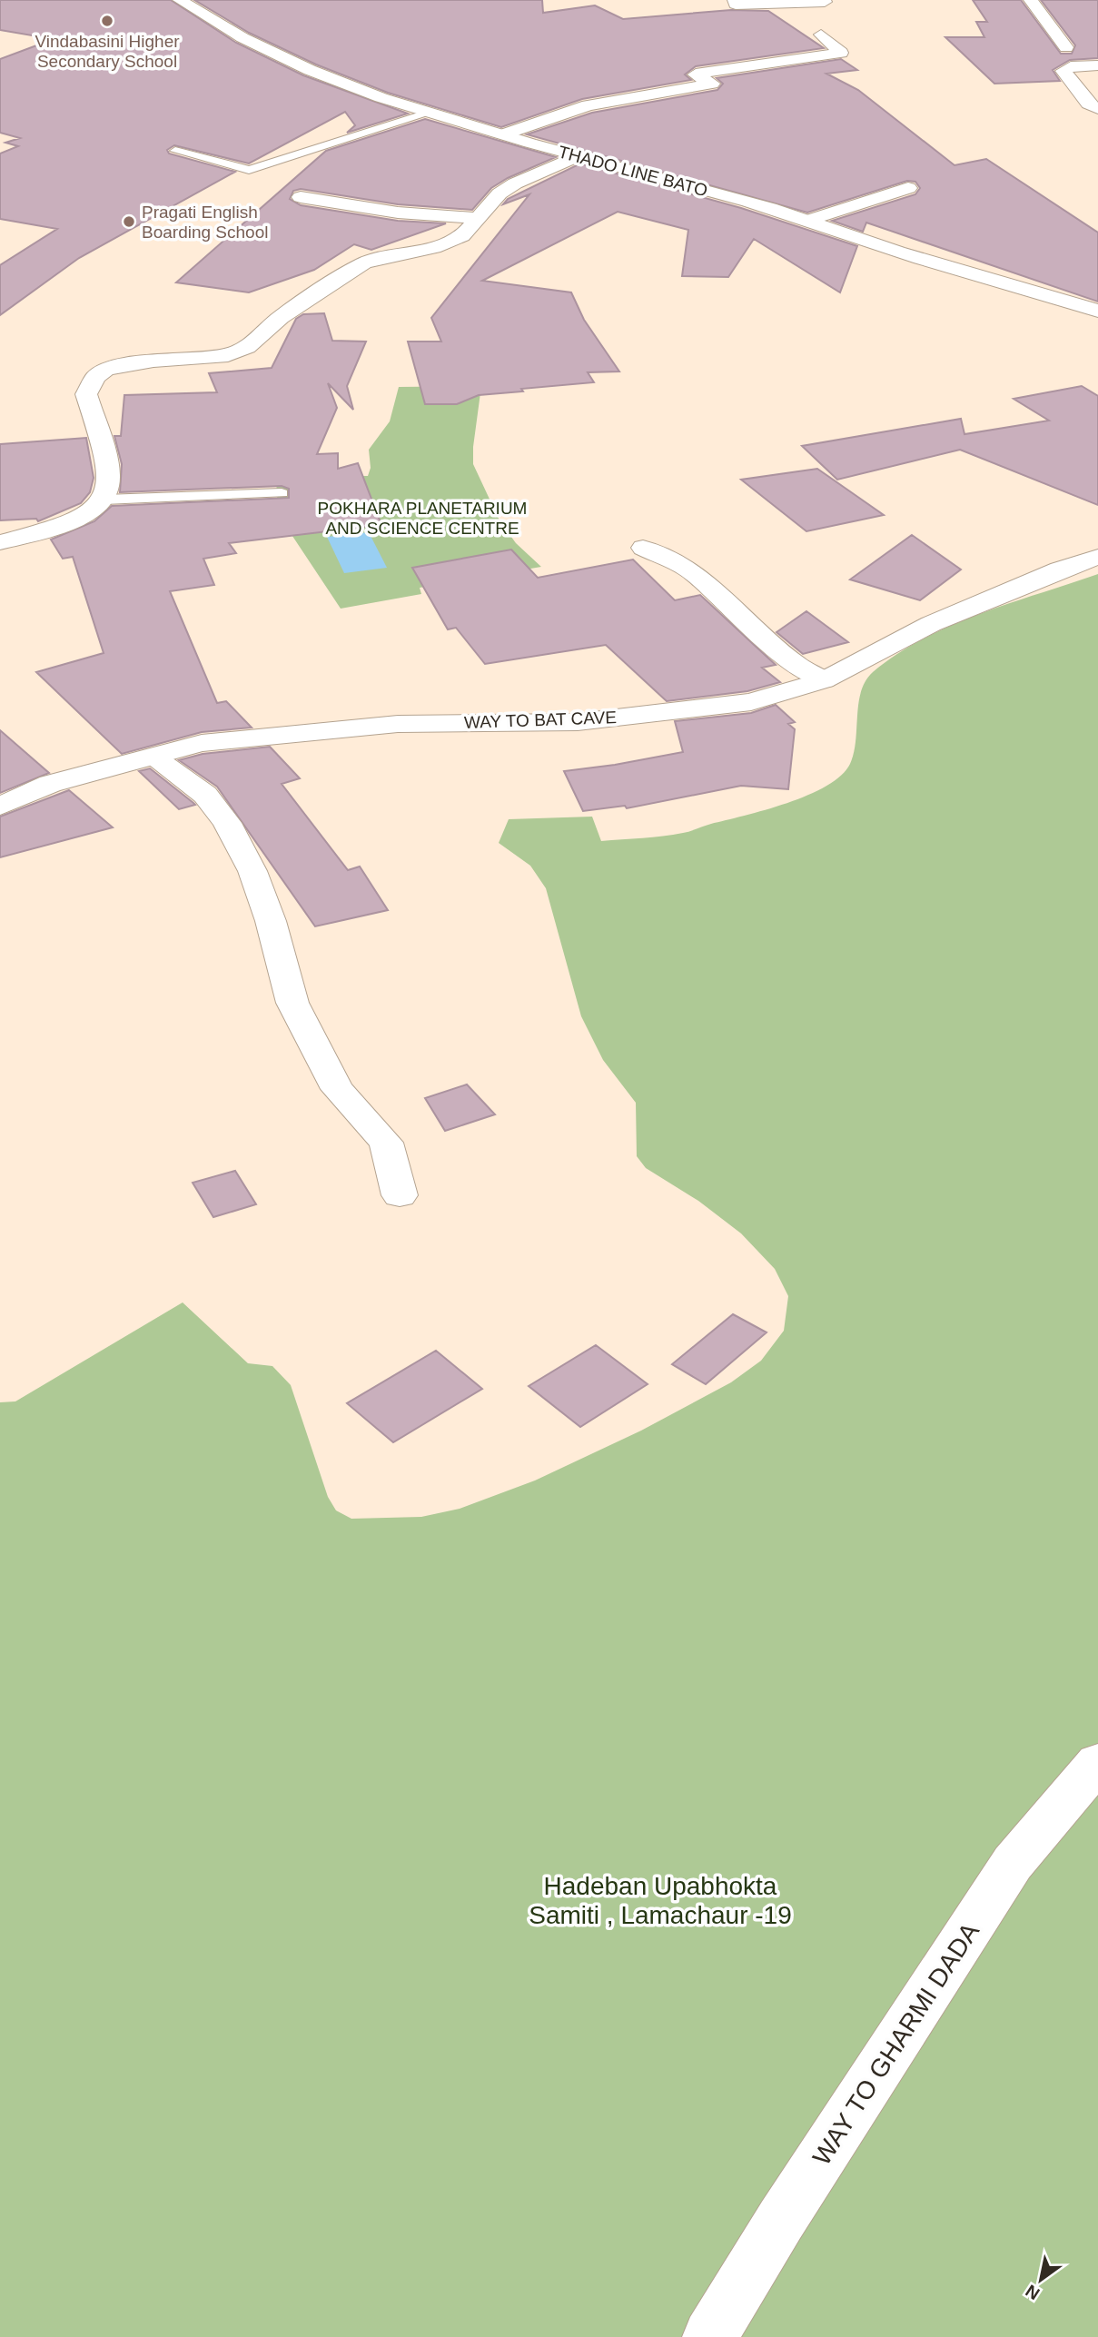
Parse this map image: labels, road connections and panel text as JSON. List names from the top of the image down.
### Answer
{
  "streets": {
    "street": ["THADO LINE BATO", "WAY TO BAT CAVE", "WAY TO GHARMI DADA"]
  },
  "parks": ["POKHARA PLANETARIUM AND SCIENCE CENTRE", "Hadeban Upabhokta Samiti , Lamachaur -19"],
  "places": ["Vindabasini Higher Secondary School", "Pragati English Boarding School"],
  "north": "bottom left"
}
